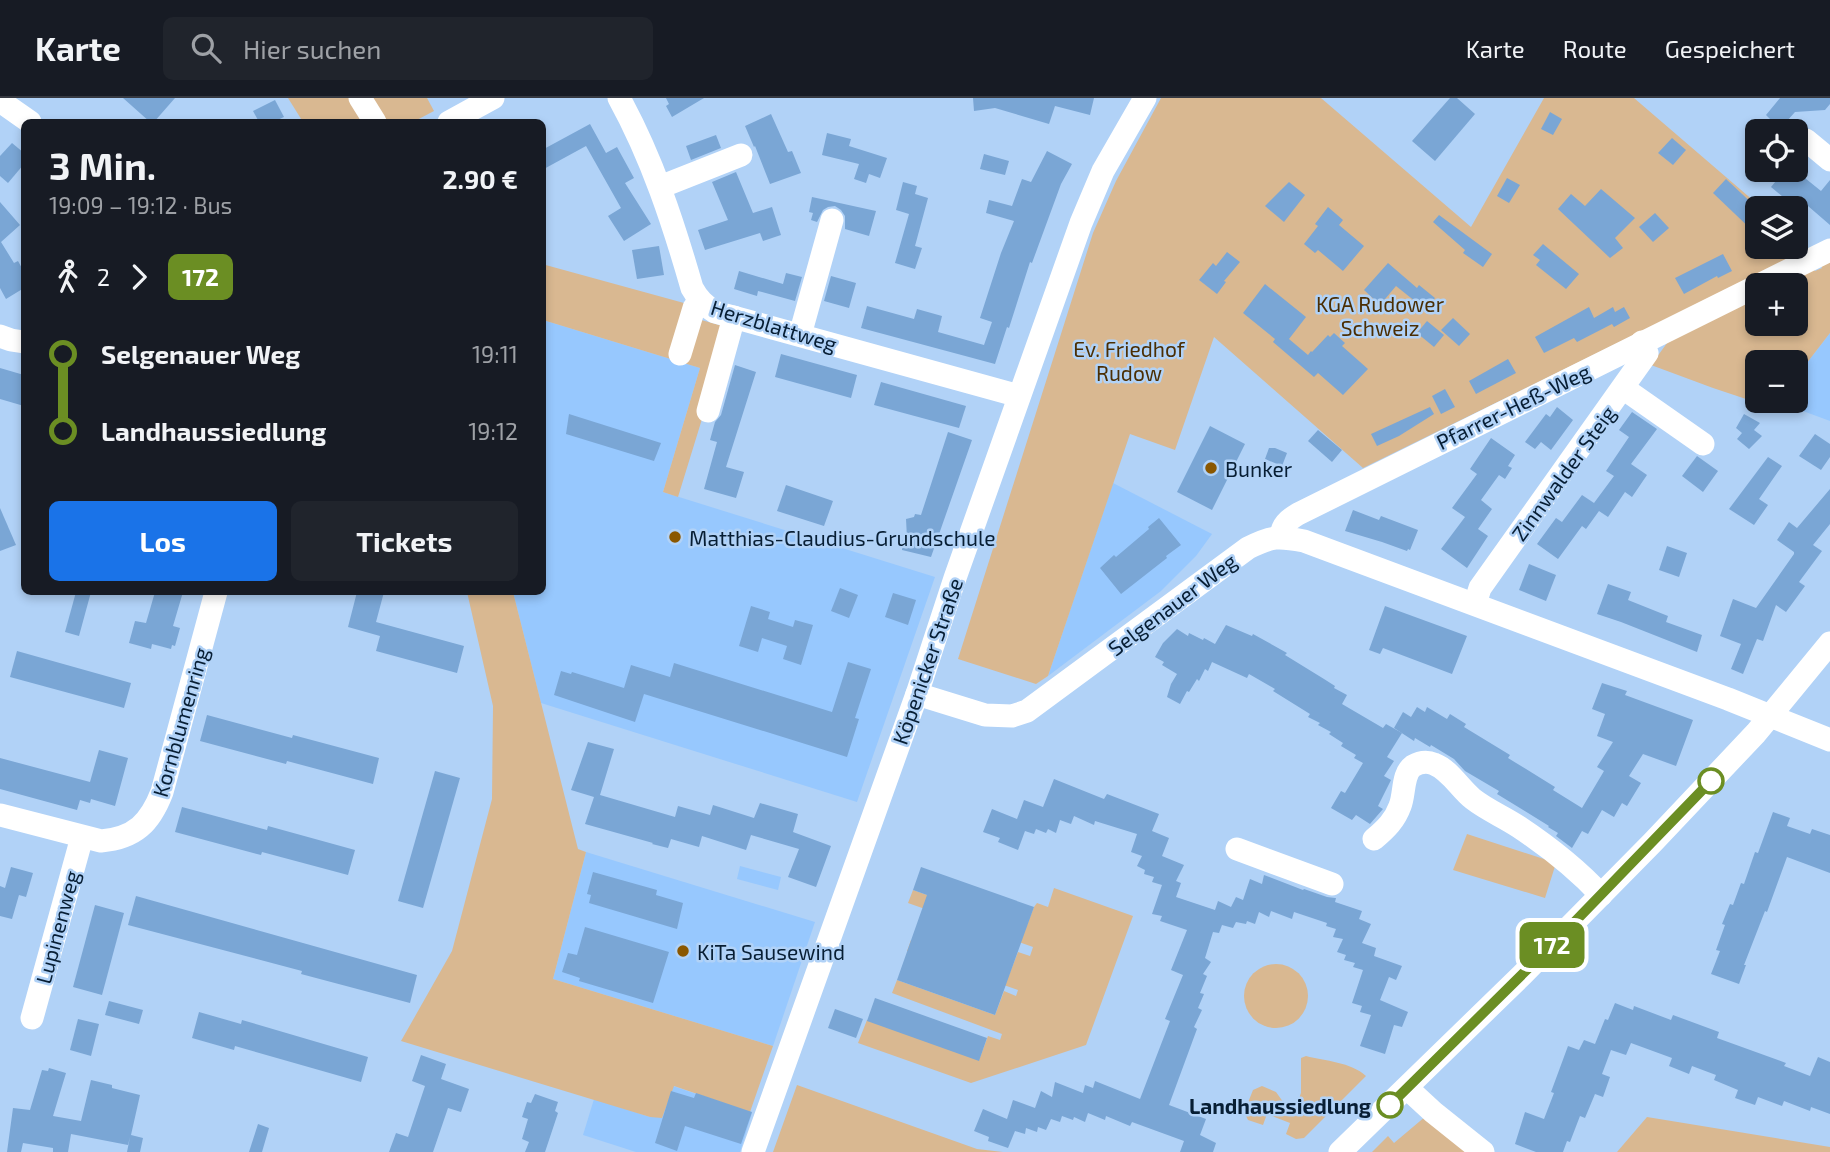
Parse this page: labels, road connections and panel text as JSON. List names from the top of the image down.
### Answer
{
  "streets": {
    "street": [
      "Herzblattweg",
      "Pfarrer-Heß-Weg",
      "Zinnwalder Steig",
      "Selgenauer Weg",
      "Köpenicker Straße",
      "Kornblumenring",
      "Lupinenweg"
    ]
  },
  "crossings": [
    ["Herzblattweg", "Köpenicker Straße"],
    ["Pfarrer-Heß-Weg", "Zinnwalder Steig"],
    ["Pfarrer-Heß-Weg", "Selgenauer Weg"],
    ["Selgenauer Weg", "Köpenicker Straße"],
    ["Kornblumenring", "Lupinenweg"]
  ],
  "parks": ["KGA Rudower Schweiz", "Ev. Friedhof Rudow"],
  "places": [
    "Bunker",
    "Matthias-Claudius-Grundschule",
    "KiTa Sausewind",
    "Landhaussiedlung"
  ],
  "lines": ["bus line 172"],
  "page": {
    "header": "Karte",
    "search": "Hier suchen",
    "nav": ["Karte", "Route", "Gespeichert"],
    "on_map": "172",
    "map_buttons": ["+", "−"],
    "heading": ["3 Min.", "19:09 – 19:12 · Bus", "2.90 €"],
    "legs": ["2", "172"],
    "list": [
      {
        "name": "Selgenauer Weg",
        "value": "19:11"
      },
      {
        "name": "Landhaussiedlung",
        "value": "19:12"
      }
    ],
    "buttons": ["Los", "Tickets"]
  }
}
